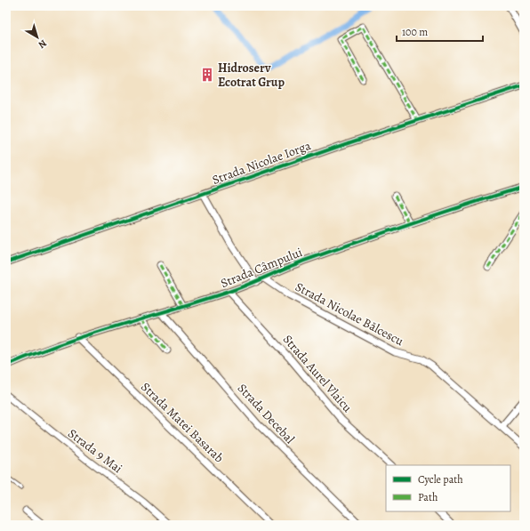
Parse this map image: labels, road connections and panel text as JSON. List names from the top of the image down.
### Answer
{
  "streets": {
    "street": [
      "Strada Nicolae Iorga",
      "Strada Câmpului",
      "Strada Nicolae Bălcescu",
      "Strada Aurel Vlaicu",
      "Strada Decebal",
      "Strada Matei Basarab",
      "Strada 9 Mai"
    ]
  },
  "crossings": [
    ["Strada Câmpului", "Strada Nicolae Bălcescu"],
    ["Strada Câmpului", "Strada Aurel Vlaicu"],
    ["Strada Câmpului", "Strada Decebal"],
    ["Strada Câmpului", "Strada Matei Basarab"]
  ],
  "places": {
    "building": ["Hidroserv Ecotrat Grup"]
  },
  "legend": ["Cycle path", "Path"],
  "scale_bar": "100 m",
  "north": "bottom right"
}
